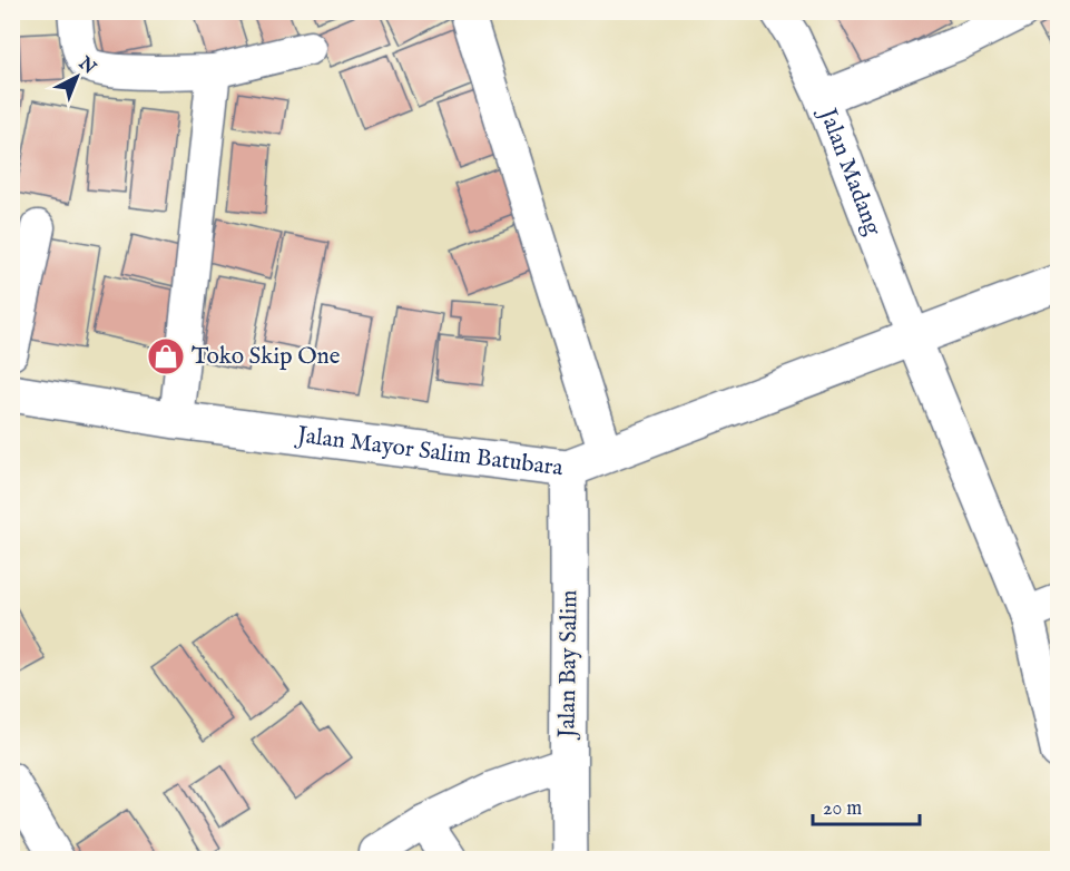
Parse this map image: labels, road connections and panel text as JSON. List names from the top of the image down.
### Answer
{
  "streets": {
    "street": ["Jalan Madang", "Jalan Mayor Salim Batubara", "Jalan Bay Salim"]
  },
  "crossings": [
    ["Jalan Madang", "Jalan Mayor Salim Batubara"],
    ["Jalan Mayor Salim Batubara", "Jalan Bay Salim"]
  ],
  "places": {
    "shop": ["Toko Skip One"]
  },
  "scale_bar": "20 m",
  "north": "top right"
}
